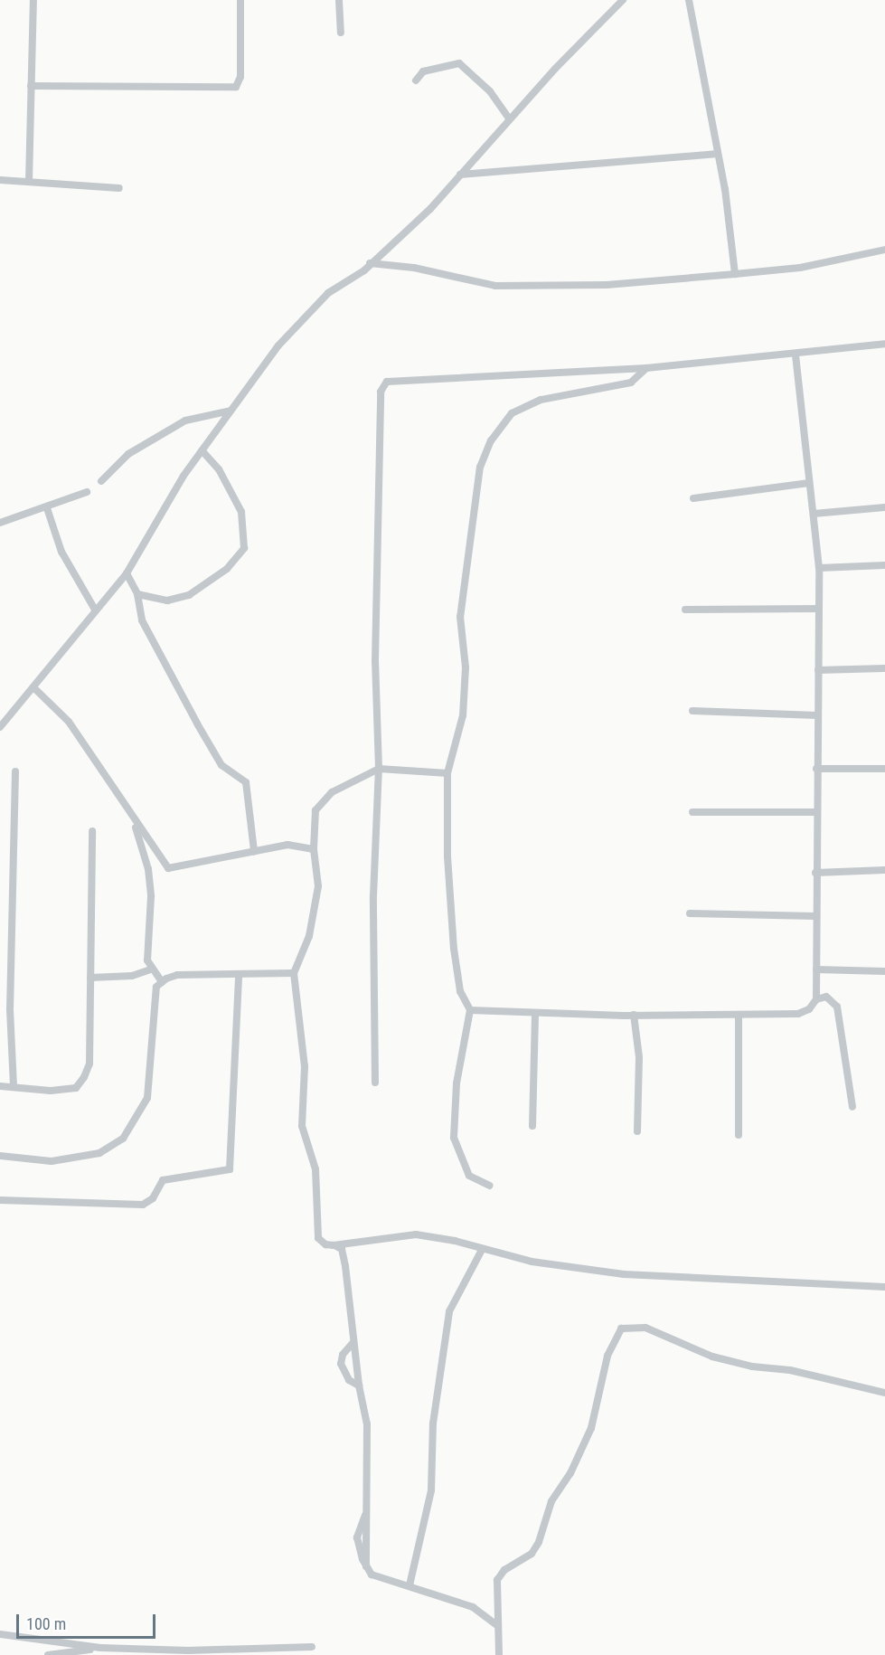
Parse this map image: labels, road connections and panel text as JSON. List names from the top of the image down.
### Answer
{
  "scale_bar": "100 m"
}
